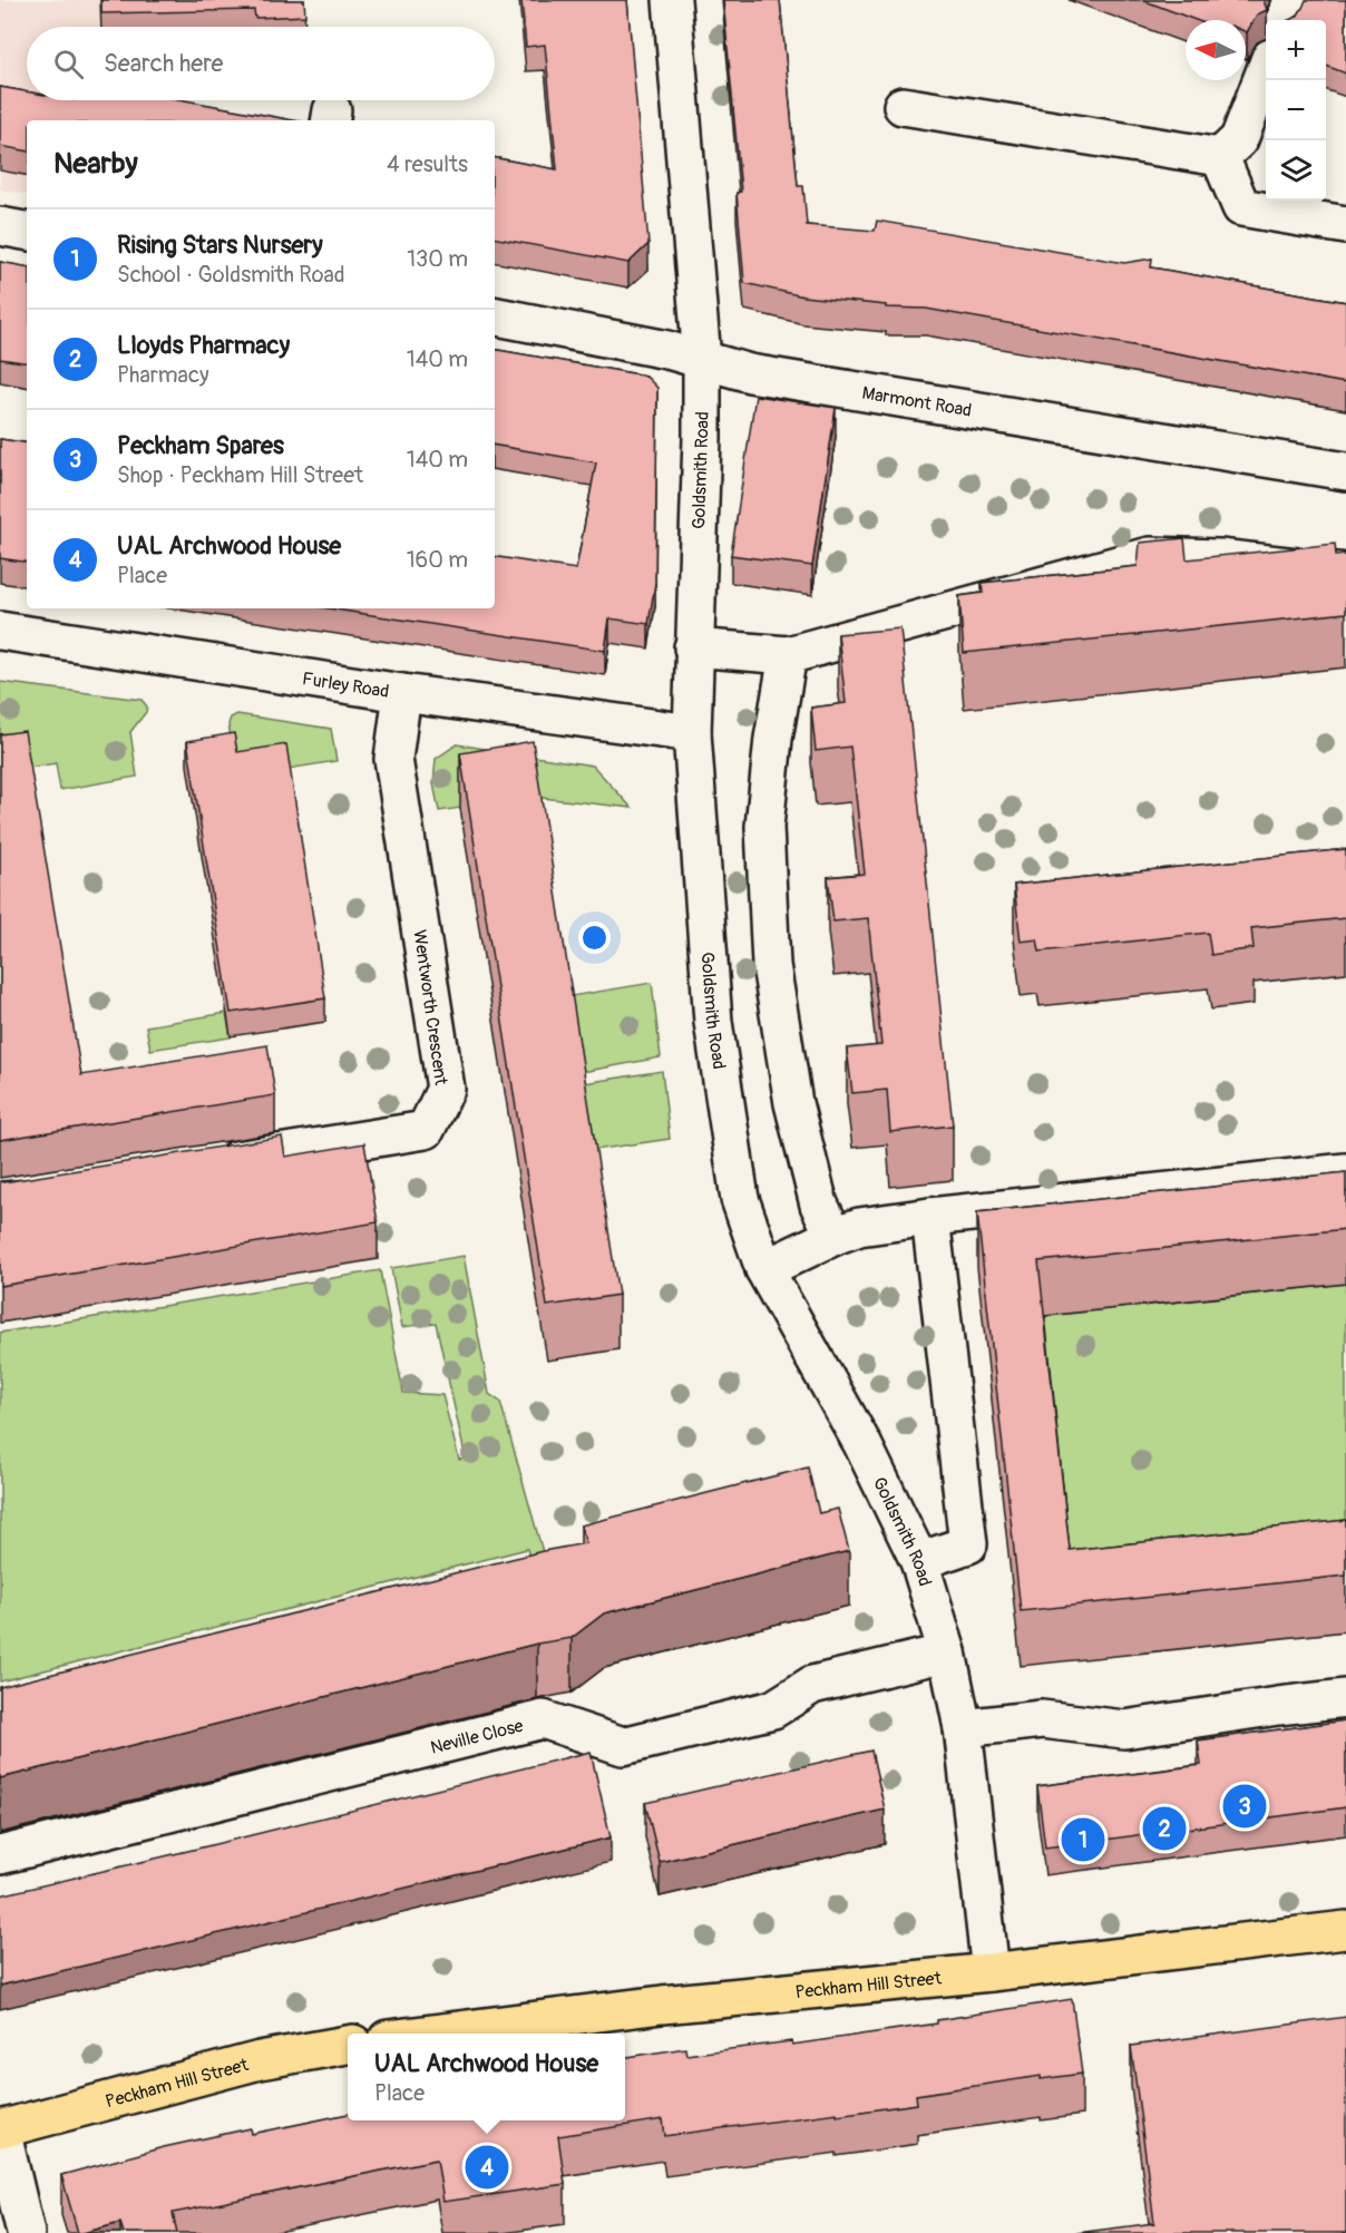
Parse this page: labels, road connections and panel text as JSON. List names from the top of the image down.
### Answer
{
  "streets": {
    "main road": ["Peckham Hill Street"],
    "street": [
      "Marmont Road",
      "Goldsmith Road",
      "Furley Road",
      "Wentworth Crescent",
      "Neville Close"
    ]
  },
  "crossings": [
    ["Marmont Road", "Goldsmith Road"],
    ["Goldsmith Road", "Furley Road"],
    ["Goldsmith Road", "Neville Close"],
    ["Goldsmith Road", "Peckham Hill Street"],
    ["Furley Road", "Wentworth Crescent"]
  ],
  "north": "left",
  "page": {
    "map_buttons": ["+", "−"],
    "search": "Search here",
    "heading": ["Nearby", "4 results"],
    "list": [
      {
        "mark": "1",
        "name": "Rising Stars Nursery",
        "note": "School · Goldsmith Road",
        "value": "130 m"
      },
      {
        "mark": "2",
        "name": "Lloyds Pharmacy",
        "note": "Pharmacy",
        "value": "140 m"
      },
      {
        "mark": "3",
        "name": "Peckham Spares",
        "note": "Shop · Peckham Hill Street",
        "value": "140 m"
      },
      {
        "mark": "4",
        "name": "UAL Archwood House",
        "note": "Place",
        "value": "160 m"
      }
    ],
    "pins": [
      "3",
      "2",
      "1",
      "4"
    ],
    "popup": ["UAL Archwood House", "Place"]
  }
}
